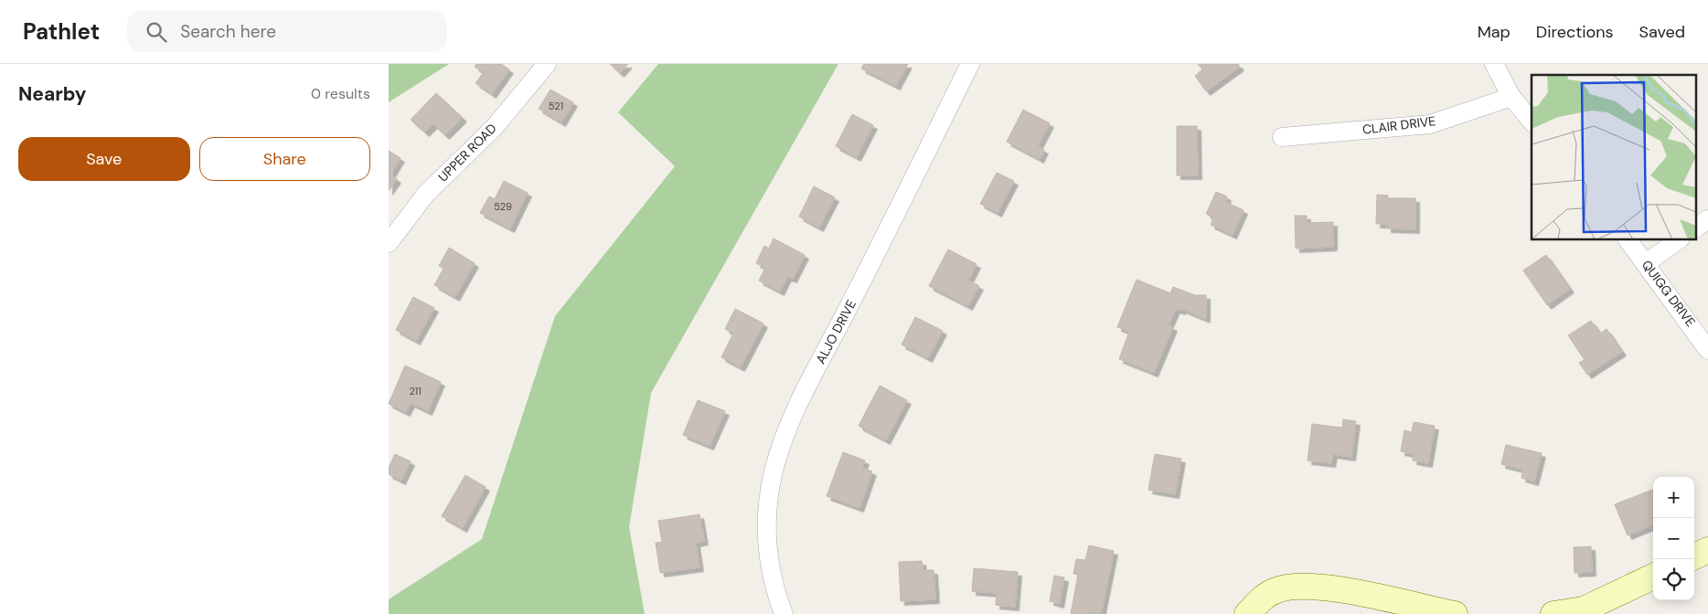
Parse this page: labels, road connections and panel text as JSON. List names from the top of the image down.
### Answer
{
  "streets": {
    "street": [
      "CLAIR DRIVE",
      "UPPER ROAD",
      "QUIGG DRIVE",
      "ALJO DRIVE"
    ]
  },
  "house_numbers": ["521", "529", "211"],
  "page": {
    "header": "Pathlet",
    "search": "Search here",
    "nav": ["Map", "Directions", "Saved"],
    "heading": ["Nearby", "0 results"],
    "buttons": ["Save", "Share"],
    "map_buttons": ["+", "−"]
  }
}
